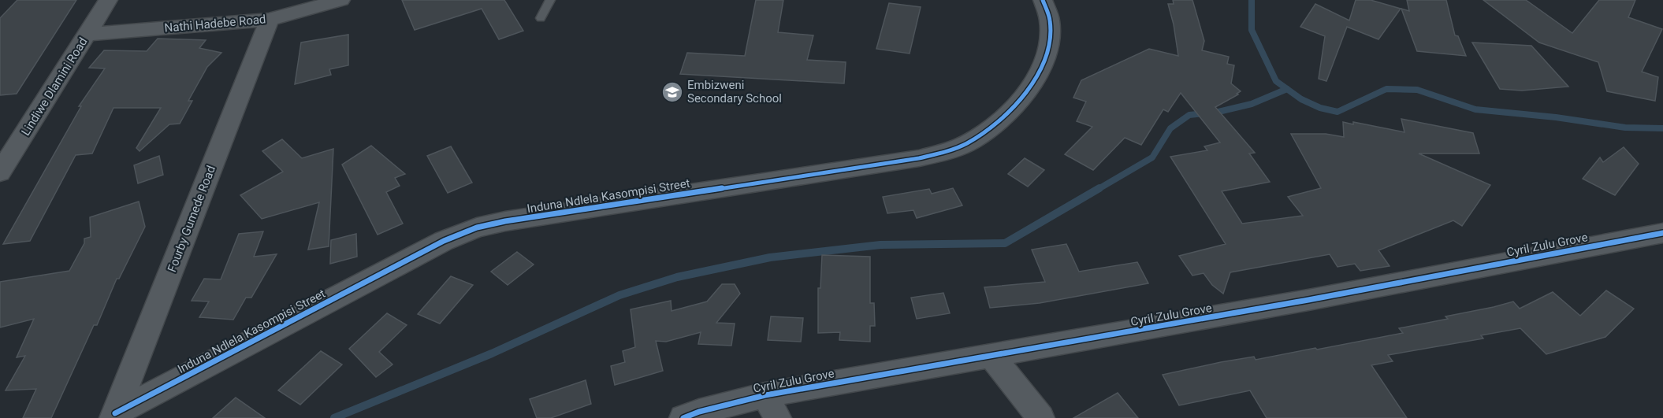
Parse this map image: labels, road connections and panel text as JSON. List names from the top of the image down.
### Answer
{
  "streets": {
    "street": [
      "Nathi Hadebe Road",
      "Lindiwe Dlamini Road",
      "Induna Ndlela Kasompisi Street",
      "Fourby Gumede Road",
      "Cyril Zulu Grove"
    ]
  },
  "crossings": [
    ["Nathi Hadebe Road", "Lindiwe Dlamini Road"],
    ["Nathi Hadebe Road", "Fourby Gumede Road"],
    ["Induna Ndlela Kasompisi Street", "Fourby Gumede Road"]
  ],
  "places": {
    "school or university": ["Embizweni Secondary School"]
  }
}
